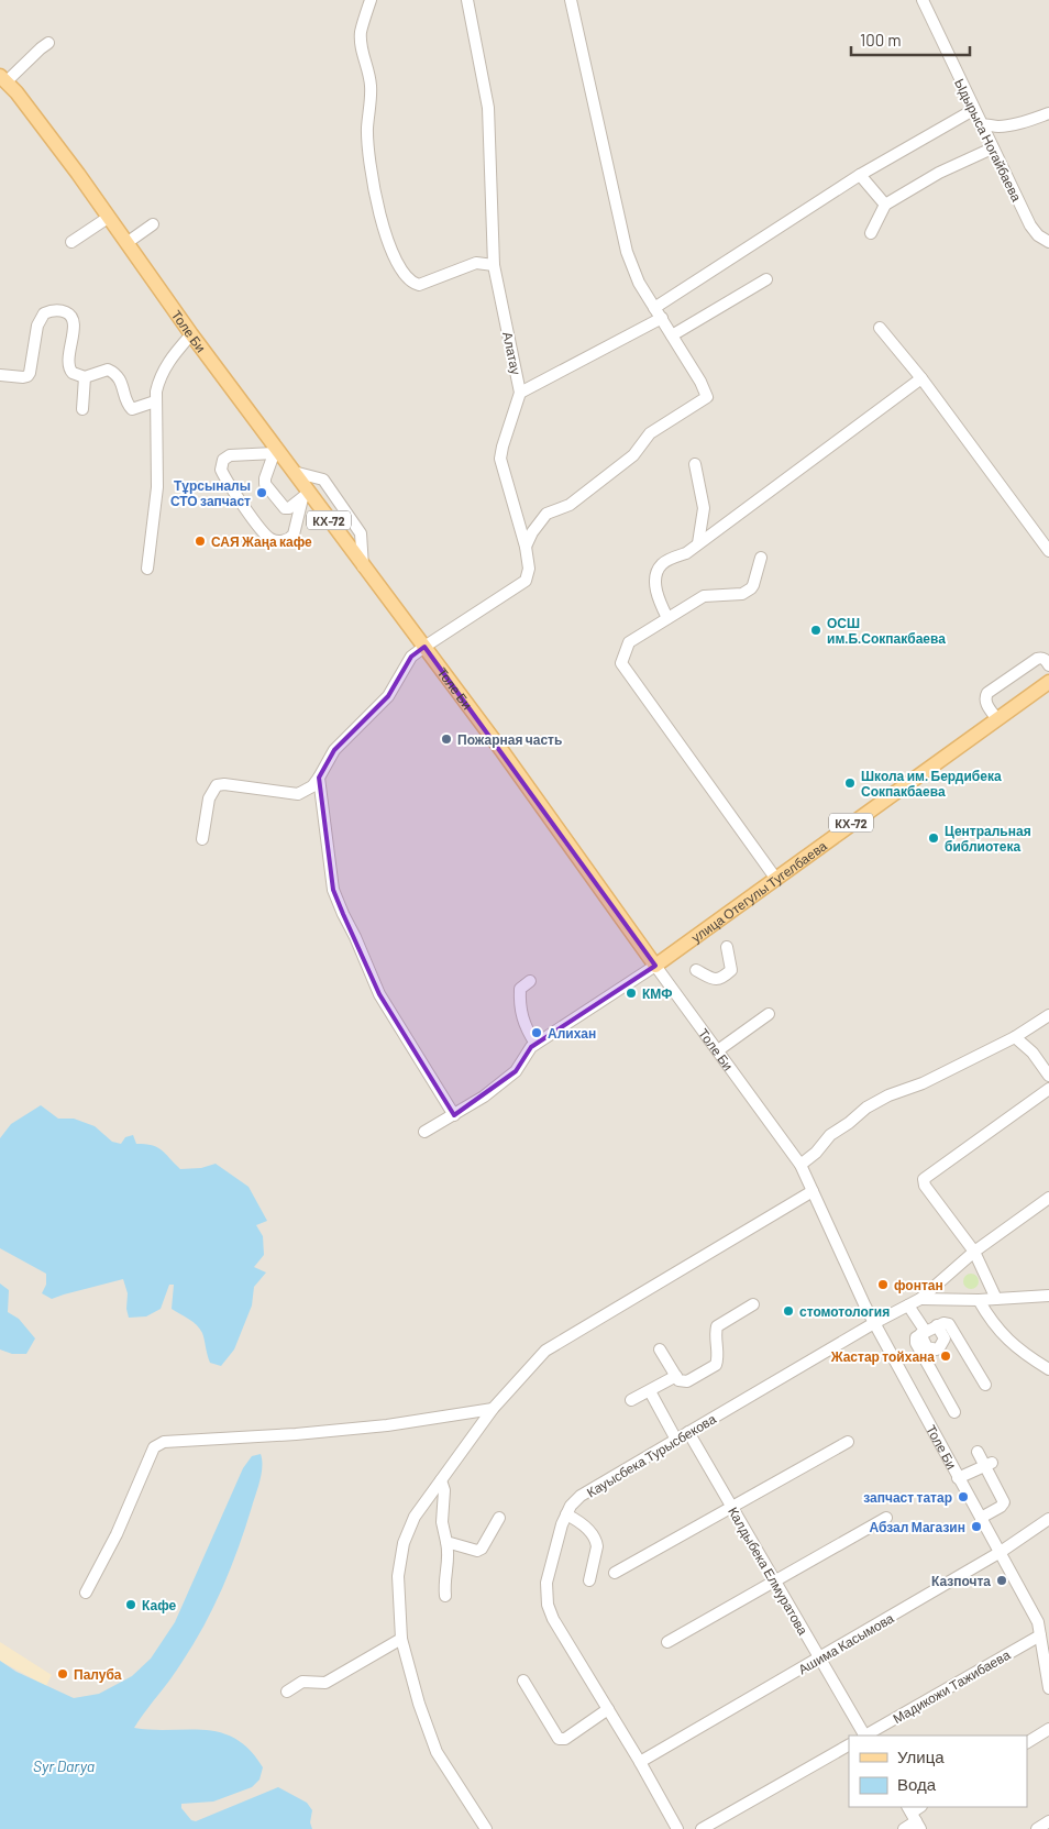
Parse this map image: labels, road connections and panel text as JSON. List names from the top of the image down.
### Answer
{
  "streets": {
    "main road": ["Толе Би", "КХ-72", "улица Отегулы Тугелбаева"],
    "street": [
      "Ыдырыса Ногайбаева",
      "Алатау",
      "Кауысбека Турысбекова",
      "Калдыбека Елмуратова",
      "Ашима Касымова",
      "Мадикожи Тажибаева"
    ]
  },
  "crossings": [
    ["Толе Би", "Алатау"],
    ["Толе Би", "улица Отегулы Тугелбаева"],
    ["Толе Би", "Кауысбека Турысбекова"],
    ["Толе Би", "Ашима Касымова"],
    ["Толе Би", "Мадикожи Тажибаева"],
    ["Кауысбека Турысбекова", "Калдыбека Елмуратова"],
    ["Кауысбека Турысбекова", "Ашима Касымова"],
    ["Калдыбека Елмуратова", "Ашима Касымова"]
  ],
  "water": ["Syr Darya"],
  "places": [
    "Тұрсыналы СТО запчаст",
    "САЯ Жаңа кафе",
    "ОСШ им.Б.Сокпакбаева",
    "Пожарная часть",
    "Школа им. Бердибека Сокпакбаева",
    "Центральная библиотека",
    "КМФ",
    "Алихан",
    "фонтан",
    "стомотология",
    "Жастар тойхана",
    "запчаст татар",
    "Абзал Магазин",
    "Казпочта",
    "Кафе",
    "Палуба"
  ],
  "legend": ["Улица", "Вода"],
  "scale_bar": "100 m"
}
